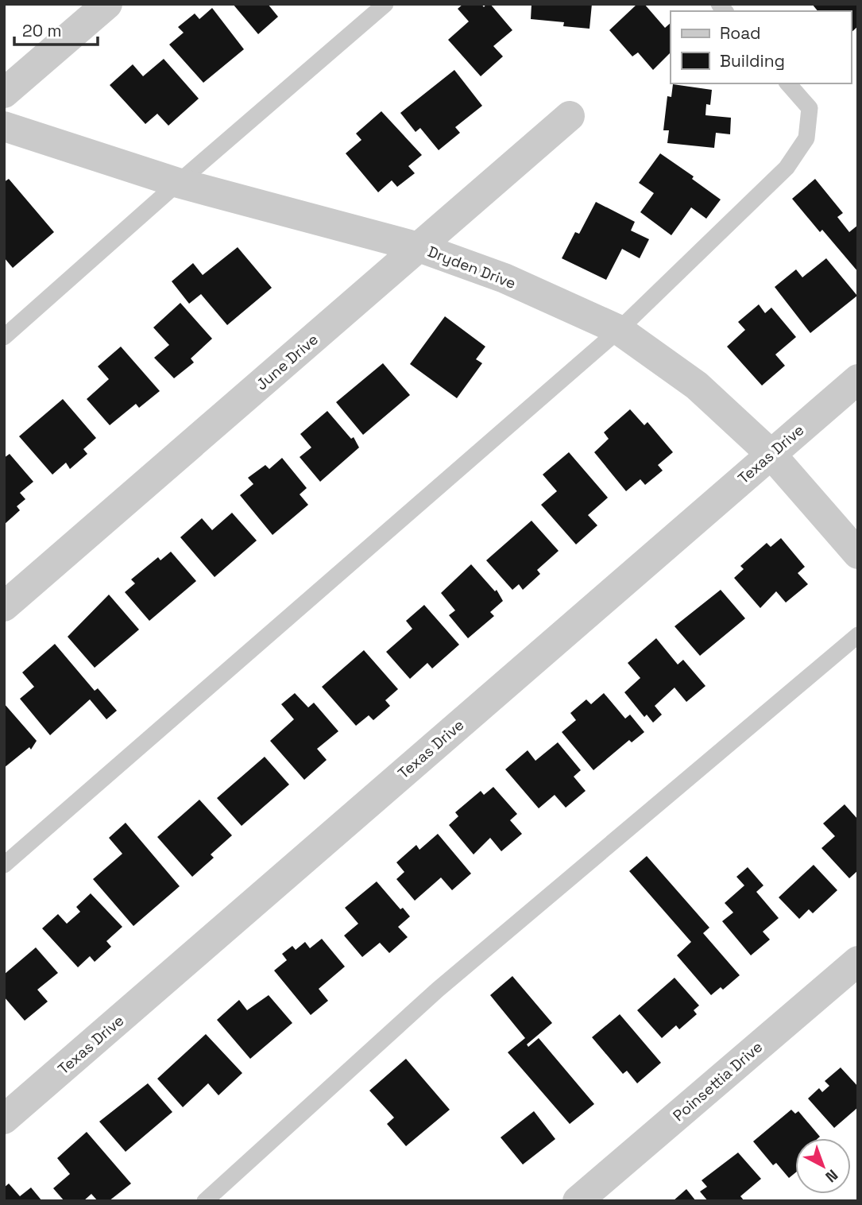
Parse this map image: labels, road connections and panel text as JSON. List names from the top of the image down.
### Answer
{
  "streets": {
    "street": [
      "Dryden Drive",
      "June Drive",
      "Texas Drive",
      "Poinsettia Drive"
    ]
  },
  "crossings": [
    ["Dryden Drive", "June Drive"],
    ["Dryden Drive", "Texas Drive"]
  ],
  "legend": ["Road", "Building"],
  "scale_bar": "20 m",
  "north": "bottom right"
}
